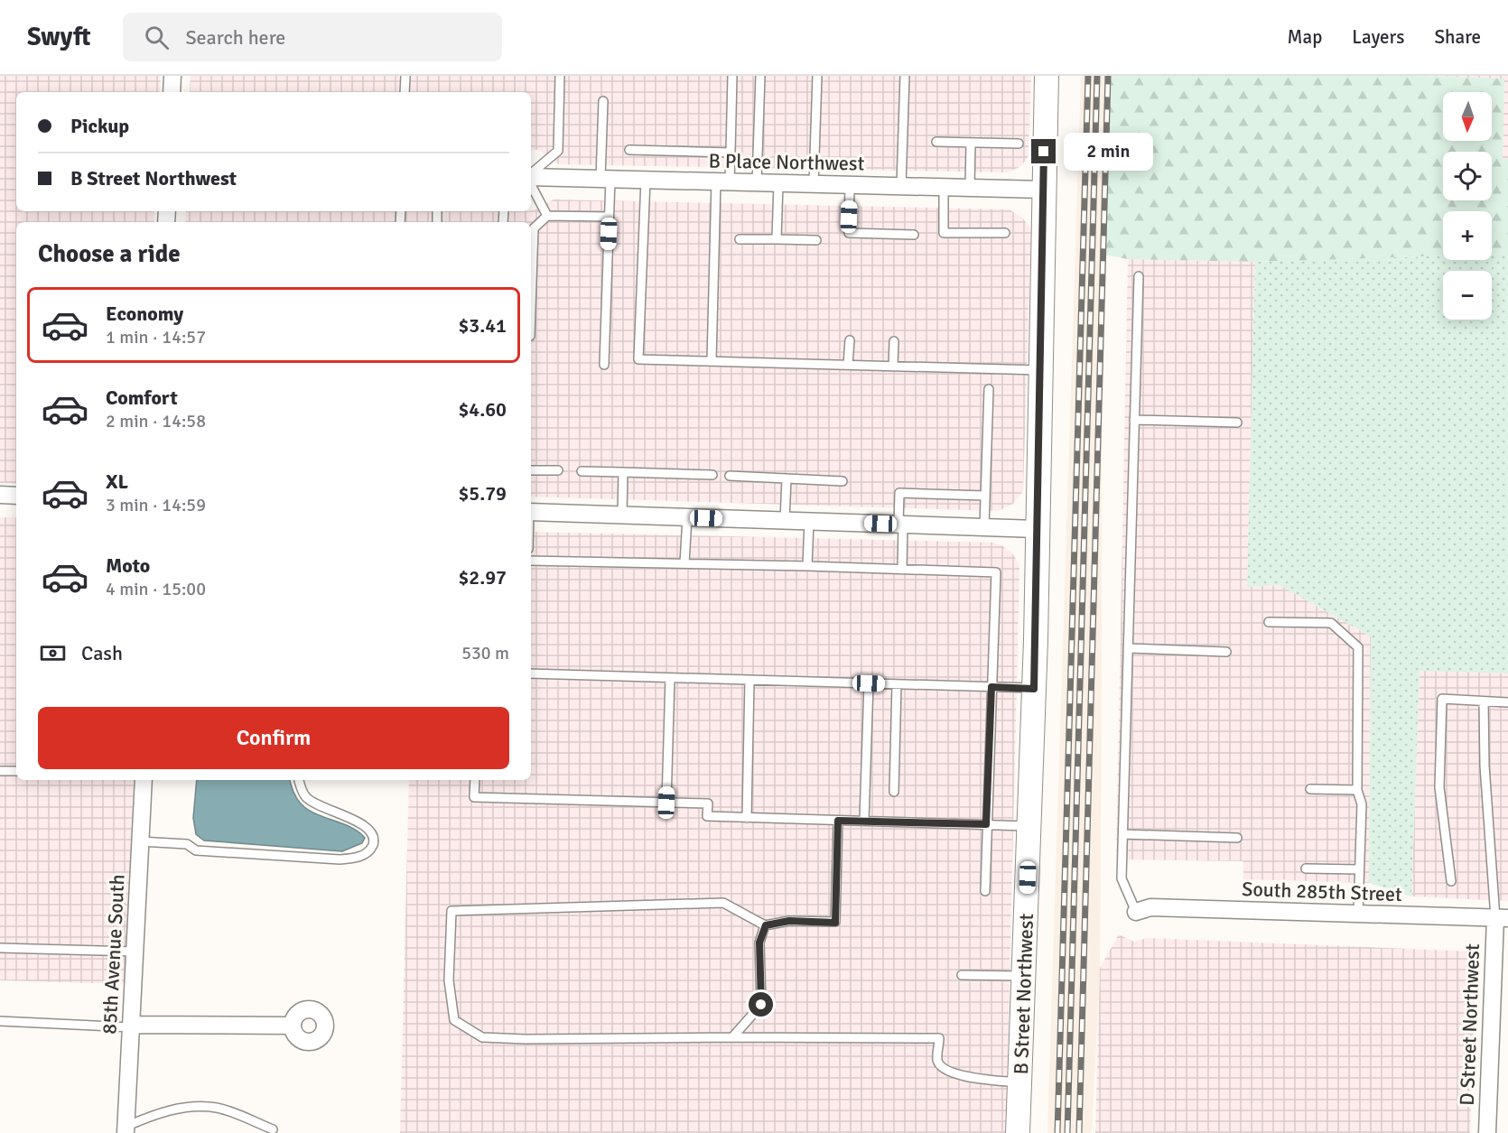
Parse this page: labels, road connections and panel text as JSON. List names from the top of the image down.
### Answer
{
  "streets": {
    "street": [
      "B Place Northwest",
      "South 285th Street",
      "85th Avenue South",
      "B Street Northwest",
      "D Street Northwest"
    ]
  },
  "crossings": [
    ["B Place Northwest", "B Street Northwest"],
    ["South 285th Street", "D Street Northwest"]
  ],
  "north": "bottom",
  "page": {
    "header": "Swyft",
    "search": "Search here",
    "nav": ["Map", "Layers", "Share"],
    "map_buttons": ["+", "−"],
    "banner": ["Pickup", "B Street Northwest"],
    "bubble": "2 min",
    "heading": "Choose a ride",
    "list": [
      {
        "name": "Economy",
        "note": "1 min · 14:57",
        "value": "$3.41"
      },
      {
        "name": "Comfort",
        "note": "2 min · 14:58",
        "value": "$4.60"
      },
      {
        "name": "XL",
        "note": "3 min · 14:59",
        "value": "$5.79"
      },
      {
        "name": "Moto",
        "note": "4 min · 15:00",
        "value": "$2.97"
      }
    ],
    "pay": ["Cash", "530 m"],
    "buttons": "Confirm"
  }
}
